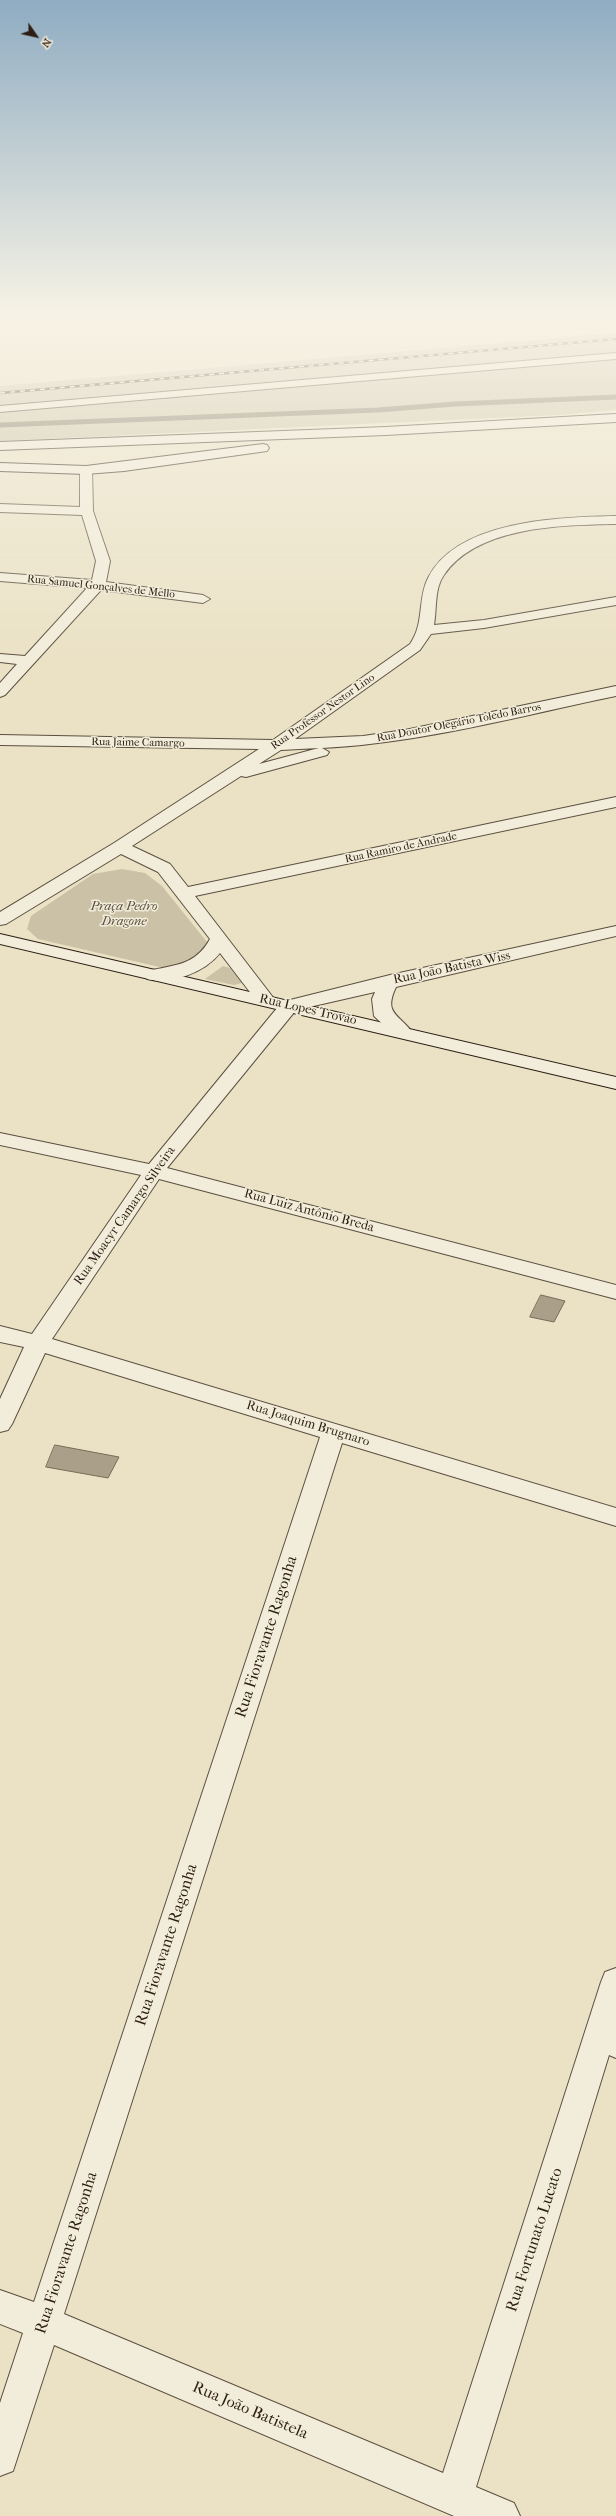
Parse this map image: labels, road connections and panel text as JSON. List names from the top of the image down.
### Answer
{
  "streets": {
    "street": [
      "Rua Samuel Gonçalves de Mello",
      "Rua Professor Nestor Lino",
      "Rua Doutor Olegário Toledo Barros",
      "Rua Jaime Camargo",
      "Rua Ramiro de Andrade",
      "Rua João Batista Wiss",
      "Rua Lopes Trovão",
      "Rua Luiz Antônio Breda",
      "Rua Moacyr Camargo Silveira",
      "Rua Joaquim Brugnaro",
      "Rua Fioravante Ragonha",
      "Rua Fortunato Lucato",
      "Rua João Batistela"
    ]
  },
  "crossings": [
    ["Rua Professor Nestor Lino", "Rua Doutor Olegário Toledo Barros"],
    ["Rua Professor Nestor Lino", "Rua Jaime Camargo"],
    ["Rua Doutor Olegário Toledo Barros", "Rua Jaime Camargo"],
    ["Rua João Batista Wiss", "Rua Lopes Trovão"],
    ["Rua João Batista Wiss", "Rua Moacyr Camargo Silveira"],
    ["Rua Lopes Trovão", "Rua Moacyr Camargo Silveira"],
    ["Rua Luiz Antônio Breda", "Rua Moacyr Camargo Silveira"],
    ["Rua Moacyr Camargo Silveira", "Rua Joaquim Brugnaro"],
    ["Rua Joaquim Brugnaro", "Rua Fioravante Ragonha"],
    ["Rua Fioravante Ragonha", "Rua João Batistela"],
    ["Rua Fortunato Lucato", "Rua João Batistela"]
  ],
  "parks": ["Praça Pedro Dragone"],
  "north": "bottom right"
}
